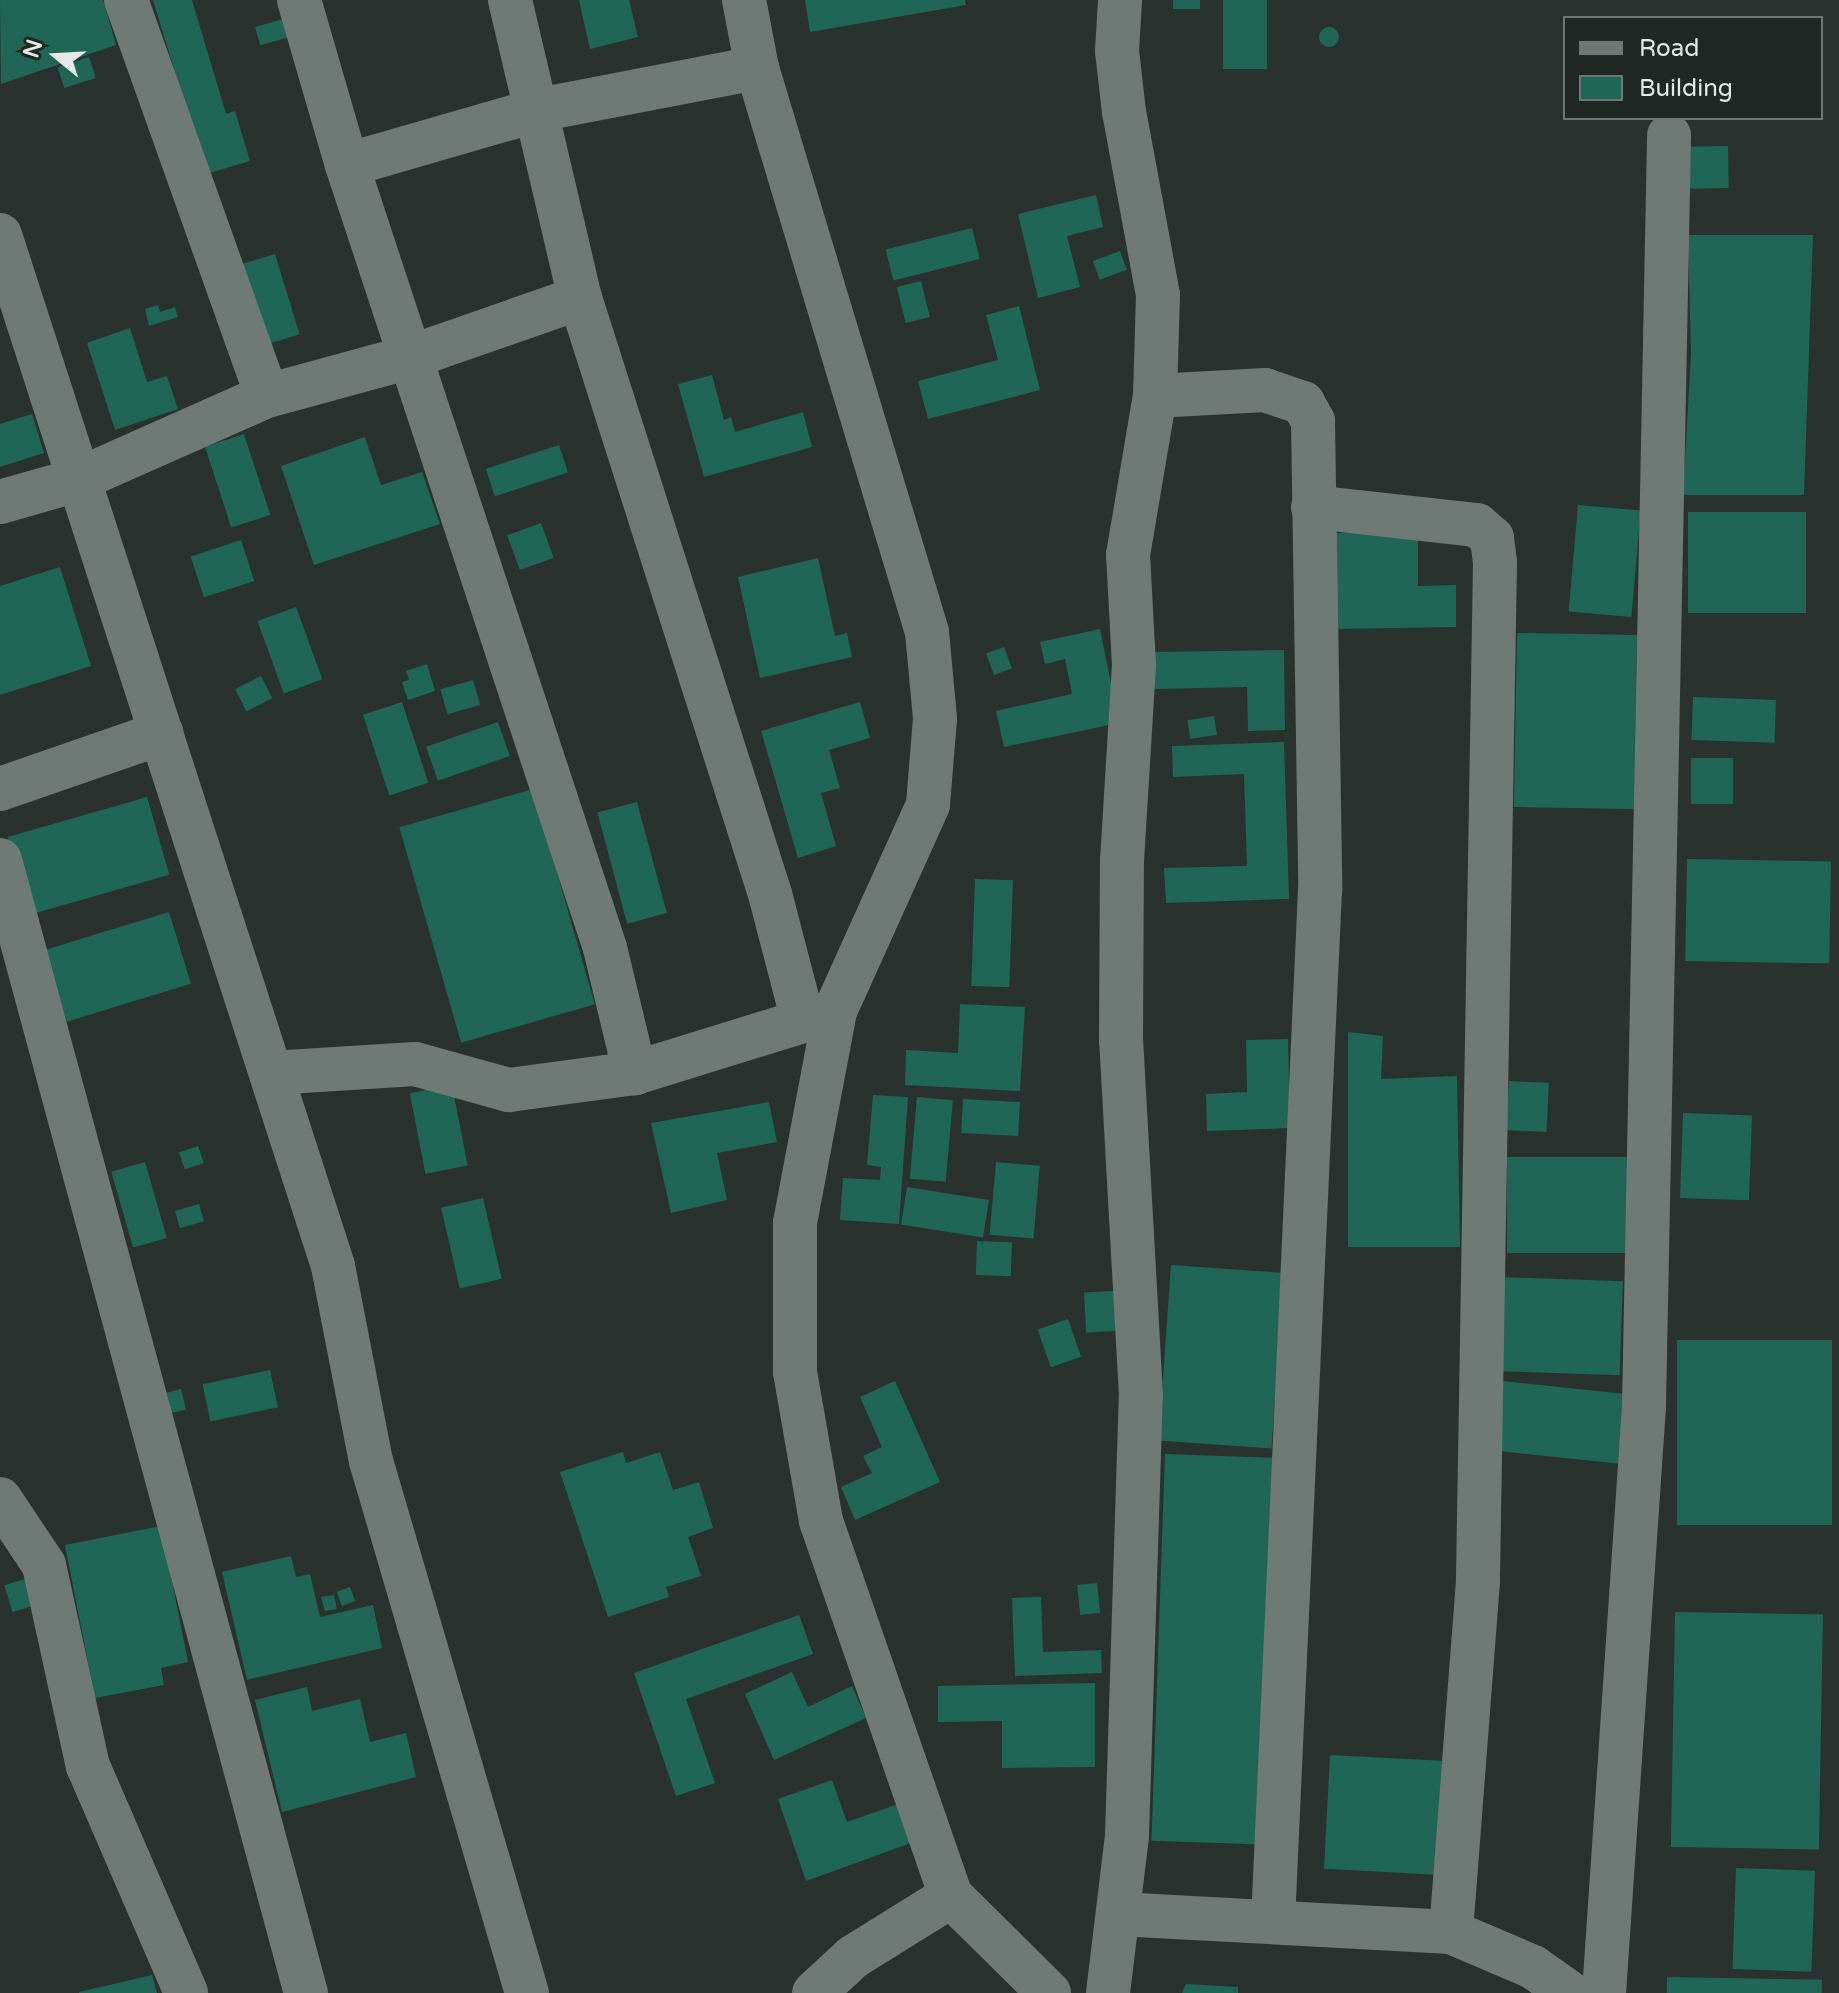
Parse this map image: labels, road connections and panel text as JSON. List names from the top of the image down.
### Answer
{
  "legend": ["Road", "Building"],
  "north": "left"
}
